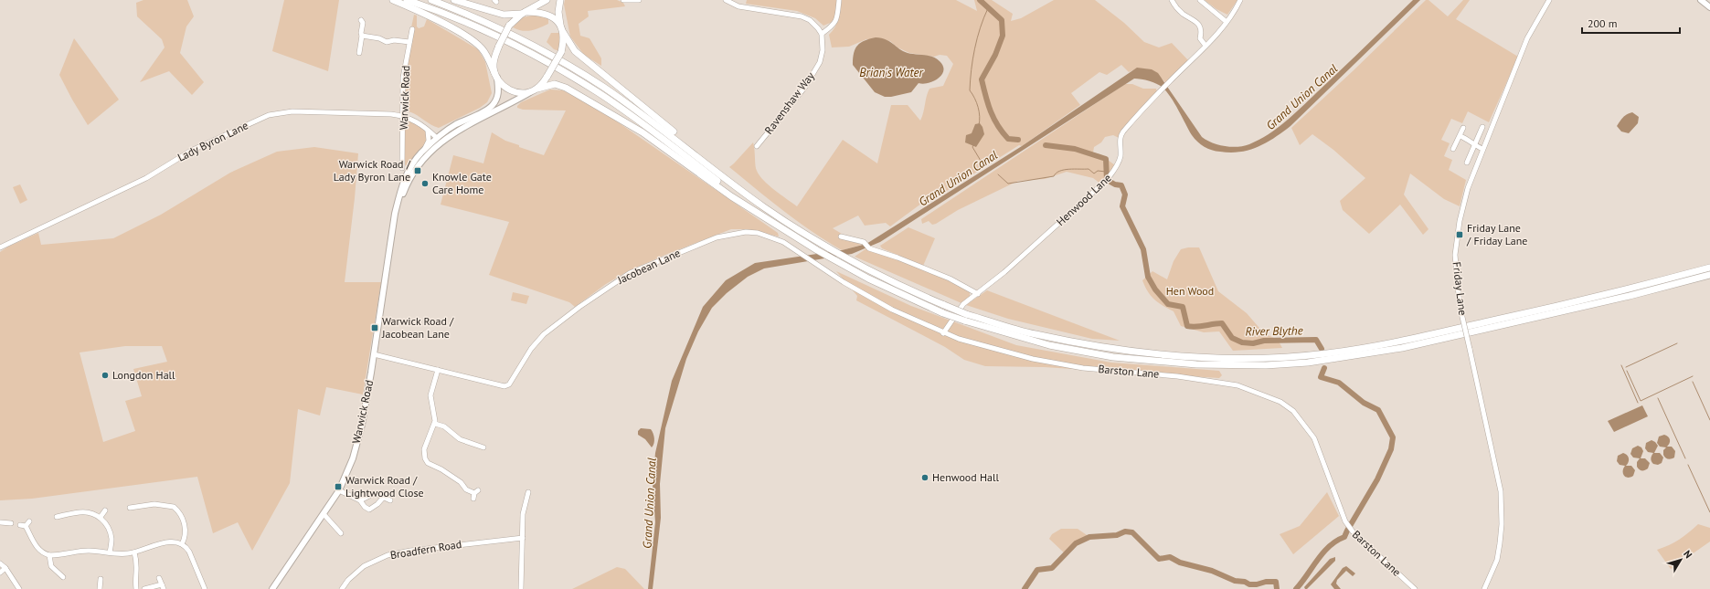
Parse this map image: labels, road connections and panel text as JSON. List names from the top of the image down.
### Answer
{
  "streets": {
    "main road": ["Warwick Road"],
    "street": [
      "Ravenshaw Way",
      "Lady Byron Lane",
      "Henwood Lane",
      "Jacobean Lane",
      "Friday Lane",
      "Barston Lane",
      "Broadfern Road"
    ]
  },
  "crossings": [
    ["Warwick Road", "Lady Byron Lane"],
    ["Warwick Road", "Jacobean Lane"],
    ["Jacobean Lane", "Barston Lane"]
  ],
  "water": ["Brian's Water", "Grand Union Canal", "River Blythe"],
  "parks": ["Hen Wood"],
  "places": {
    "transit": [
      "Warwick Road / Lady Byron Lane",
      "Friday Lane / Friday Lane",
      "Warwick Road / Jacobean Lane",
      "Warwick Road / Lightwood Close"
    ],
    "other": ["Knowle Gate Care Home", "Longdon Hall", "Henwood Hall"]
  },
  "scale_bar": "200 m",
  "north": "top right"
}
